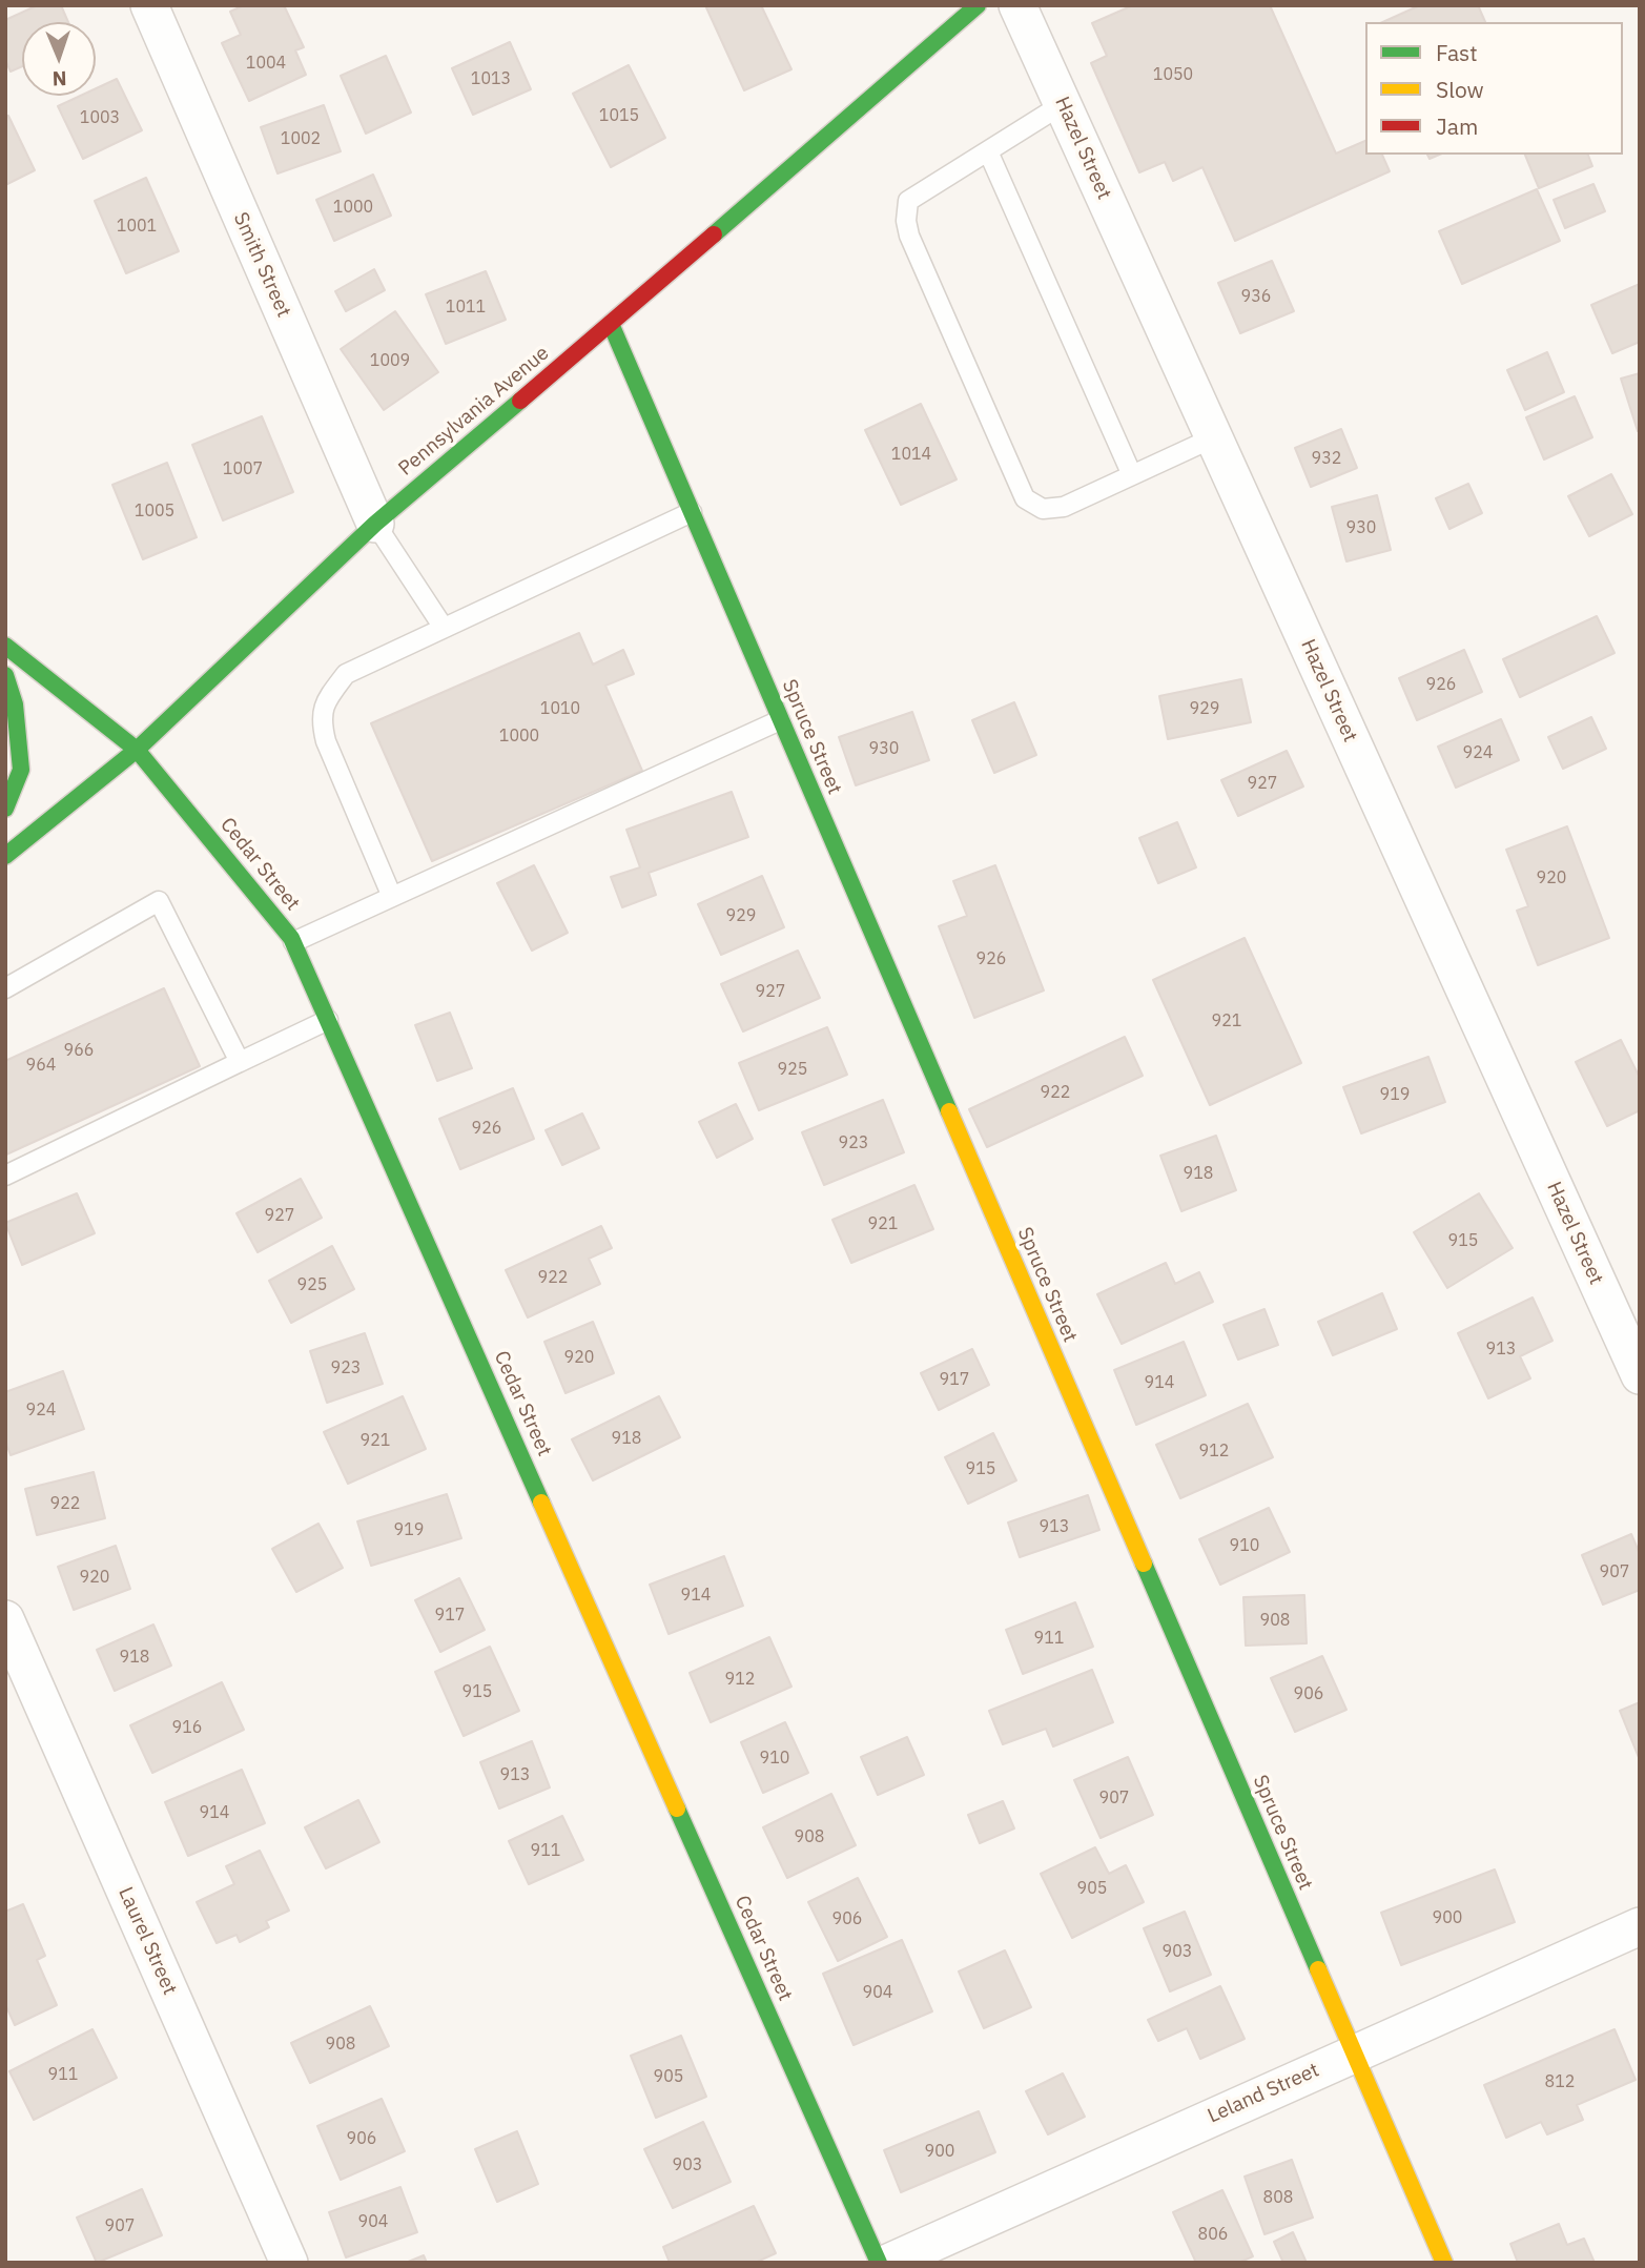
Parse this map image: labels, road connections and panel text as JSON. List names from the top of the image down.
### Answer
{
  "streets": {
    "street": [
      "Hazel Street",
      "Smith Street",
      "Pennsylvania Avenue",
      "Spruce Street",
      "Cedar Street",
      "Laurel Street",
      "Leland Street"
    ]
  },
  "crossings": [
    ["Smith Street", "Pennsylvania Avenue"],
    ["Pennsylvania Avenue", "Spruce Street"],
    ["Pennsylvania Avenue", "Cedar Street"],
    ["Spruce Street", "Leland Street"]
  ],
  "house_numbers": [
    "1004",
    "1050",
    "1013",
    "1015",
    "1003",
    "1002",
    "1000",
    "1001",
    "936",
    "1011",
    "1009",
    "1014",
    "932",
    "1007",
    "1005",
    "930",
    "926",
    "1010",
    "929",
    "1000",
    "930",
    "924",
    "927",
    "920",
    "929",
    "926",
    "927",
    "921",
    "966",
    "964",
    "925",
    "922",
    "919",
    "926",
    "923",
    "918",
    "927",
    "921",
    "915",
    "922",
    "925",
    "913",
    "920",
    "923",
    "917",
    "914",
    "924",
    "918",
    "921",
    "912",
    "915",
    "922",
    "913",
    "919",
    "910",
    "907",
    "920",
    "914",
    "917",
    "908",
    "911",
    "918",
    "912",
    "915",
    "906",
    "916",
    "910",
    "913",
    "907",
    "914",
    "908",
    "911",
    "905",
    "900",
    "906",
    "903",
    "904",
    "908",
    "911",
    "905",
    "812",
    "906",
    "900",
    "903",
    "808",
    "904",
    "907",
    "806"
  ],
  "legend": ["Fast", "Slow", "Jam"],
  "north": "bottom"
}
